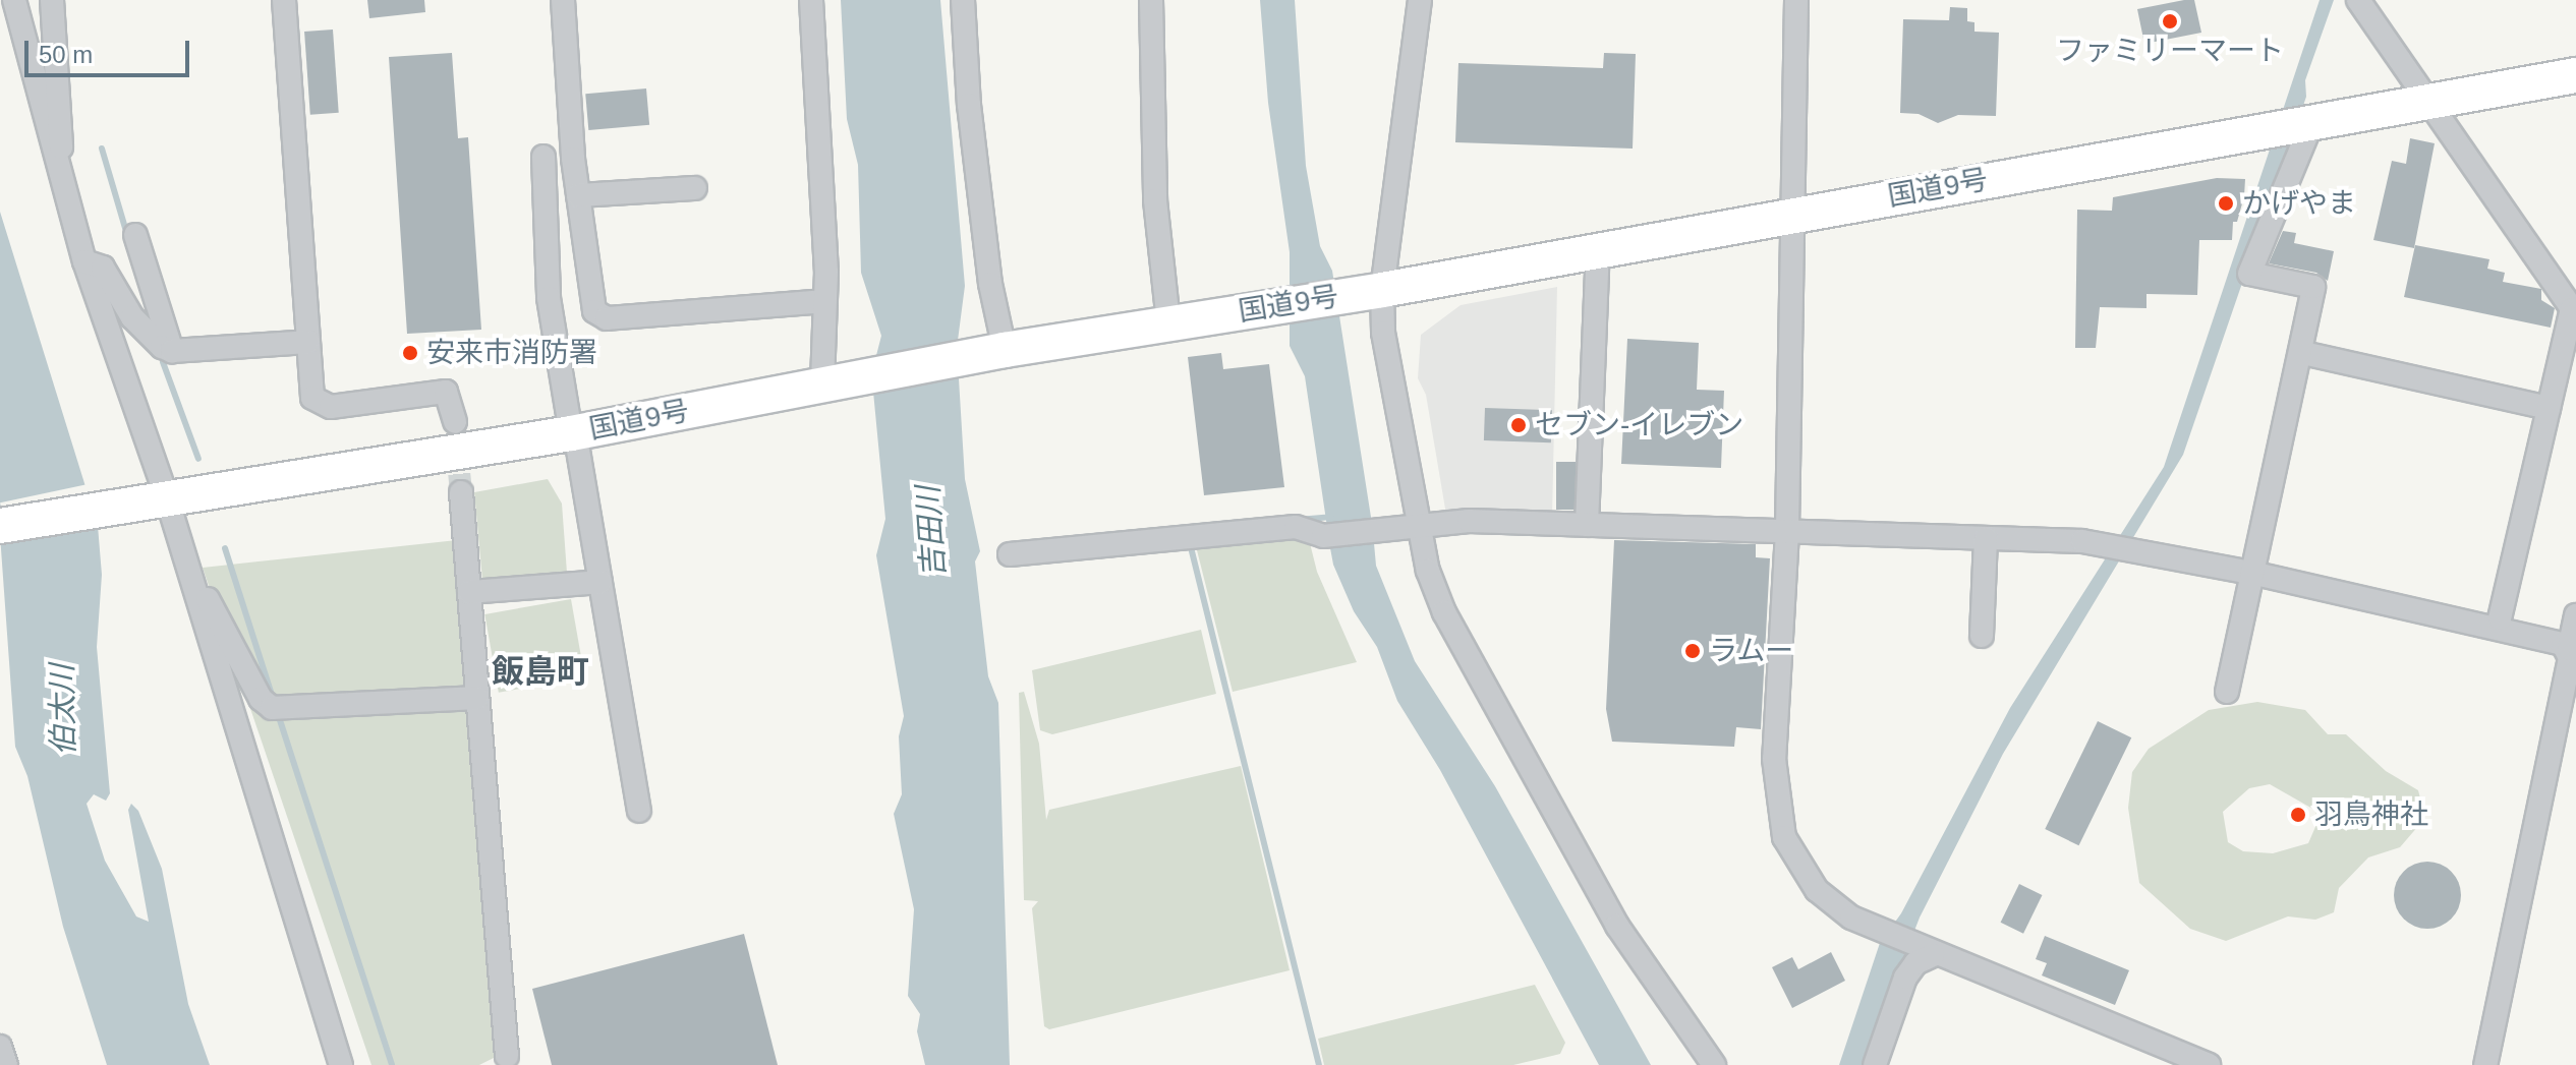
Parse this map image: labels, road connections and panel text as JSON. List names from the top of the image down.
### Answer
{
  "streets": {
    "highway": ["国道9号"]
  },
  "districts": ["飯島町"],
  "water": ["吉田川", "伯太川"],
  "places": [
    "ファミリーマート",
    "かげやま",
    "安来市消防署",
    "セブン-イレブン",
    "ラムー",
    "羽鳥神社"
  ],
  "scale_bar": "50 m"
}
